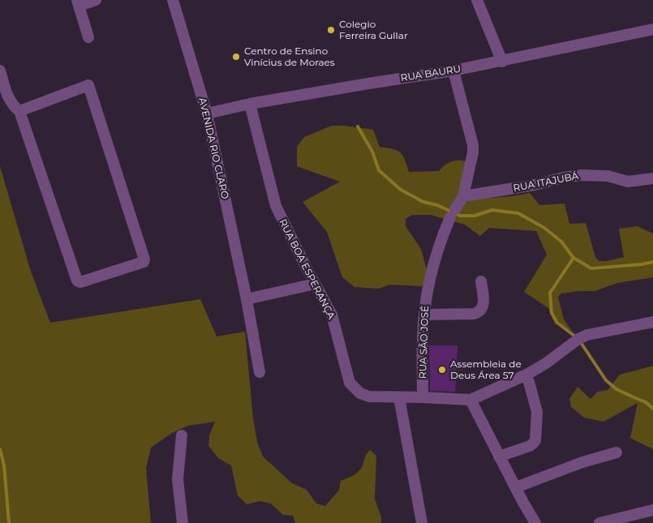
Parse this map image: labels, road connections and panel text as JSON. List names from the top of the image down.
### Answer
{
  "streets": {
    "street": [
      "RUA BAURU",
      "AVENIDA RIO CLARO",
      "RUA ITAJUBÁ",
      "RUA BOA ESPERANÇA",
      "RUA SÃO JOSÉ"
    ]
  },
  "crossings": [
    ["RUA BAURU", "AVENIDA RIO CLARO"],
    ["RUA BAURU", "RUA BOA ESPERANÇA"],
    ["RUA BAURU", "RUA SÃO JOSÉ"],
    ["RUA ITAJUBÁ", "RUA SÃO JOSÉ"],
    ["RUA BOA ESPERANÇA", "RUA SÃO JOSÉ"]
  ],
  "places": ["Colegio Ferreira Gullar", "Centro de Ensino Vinícius de Moraes", "Assembleia de Deus Área 57"]
}
